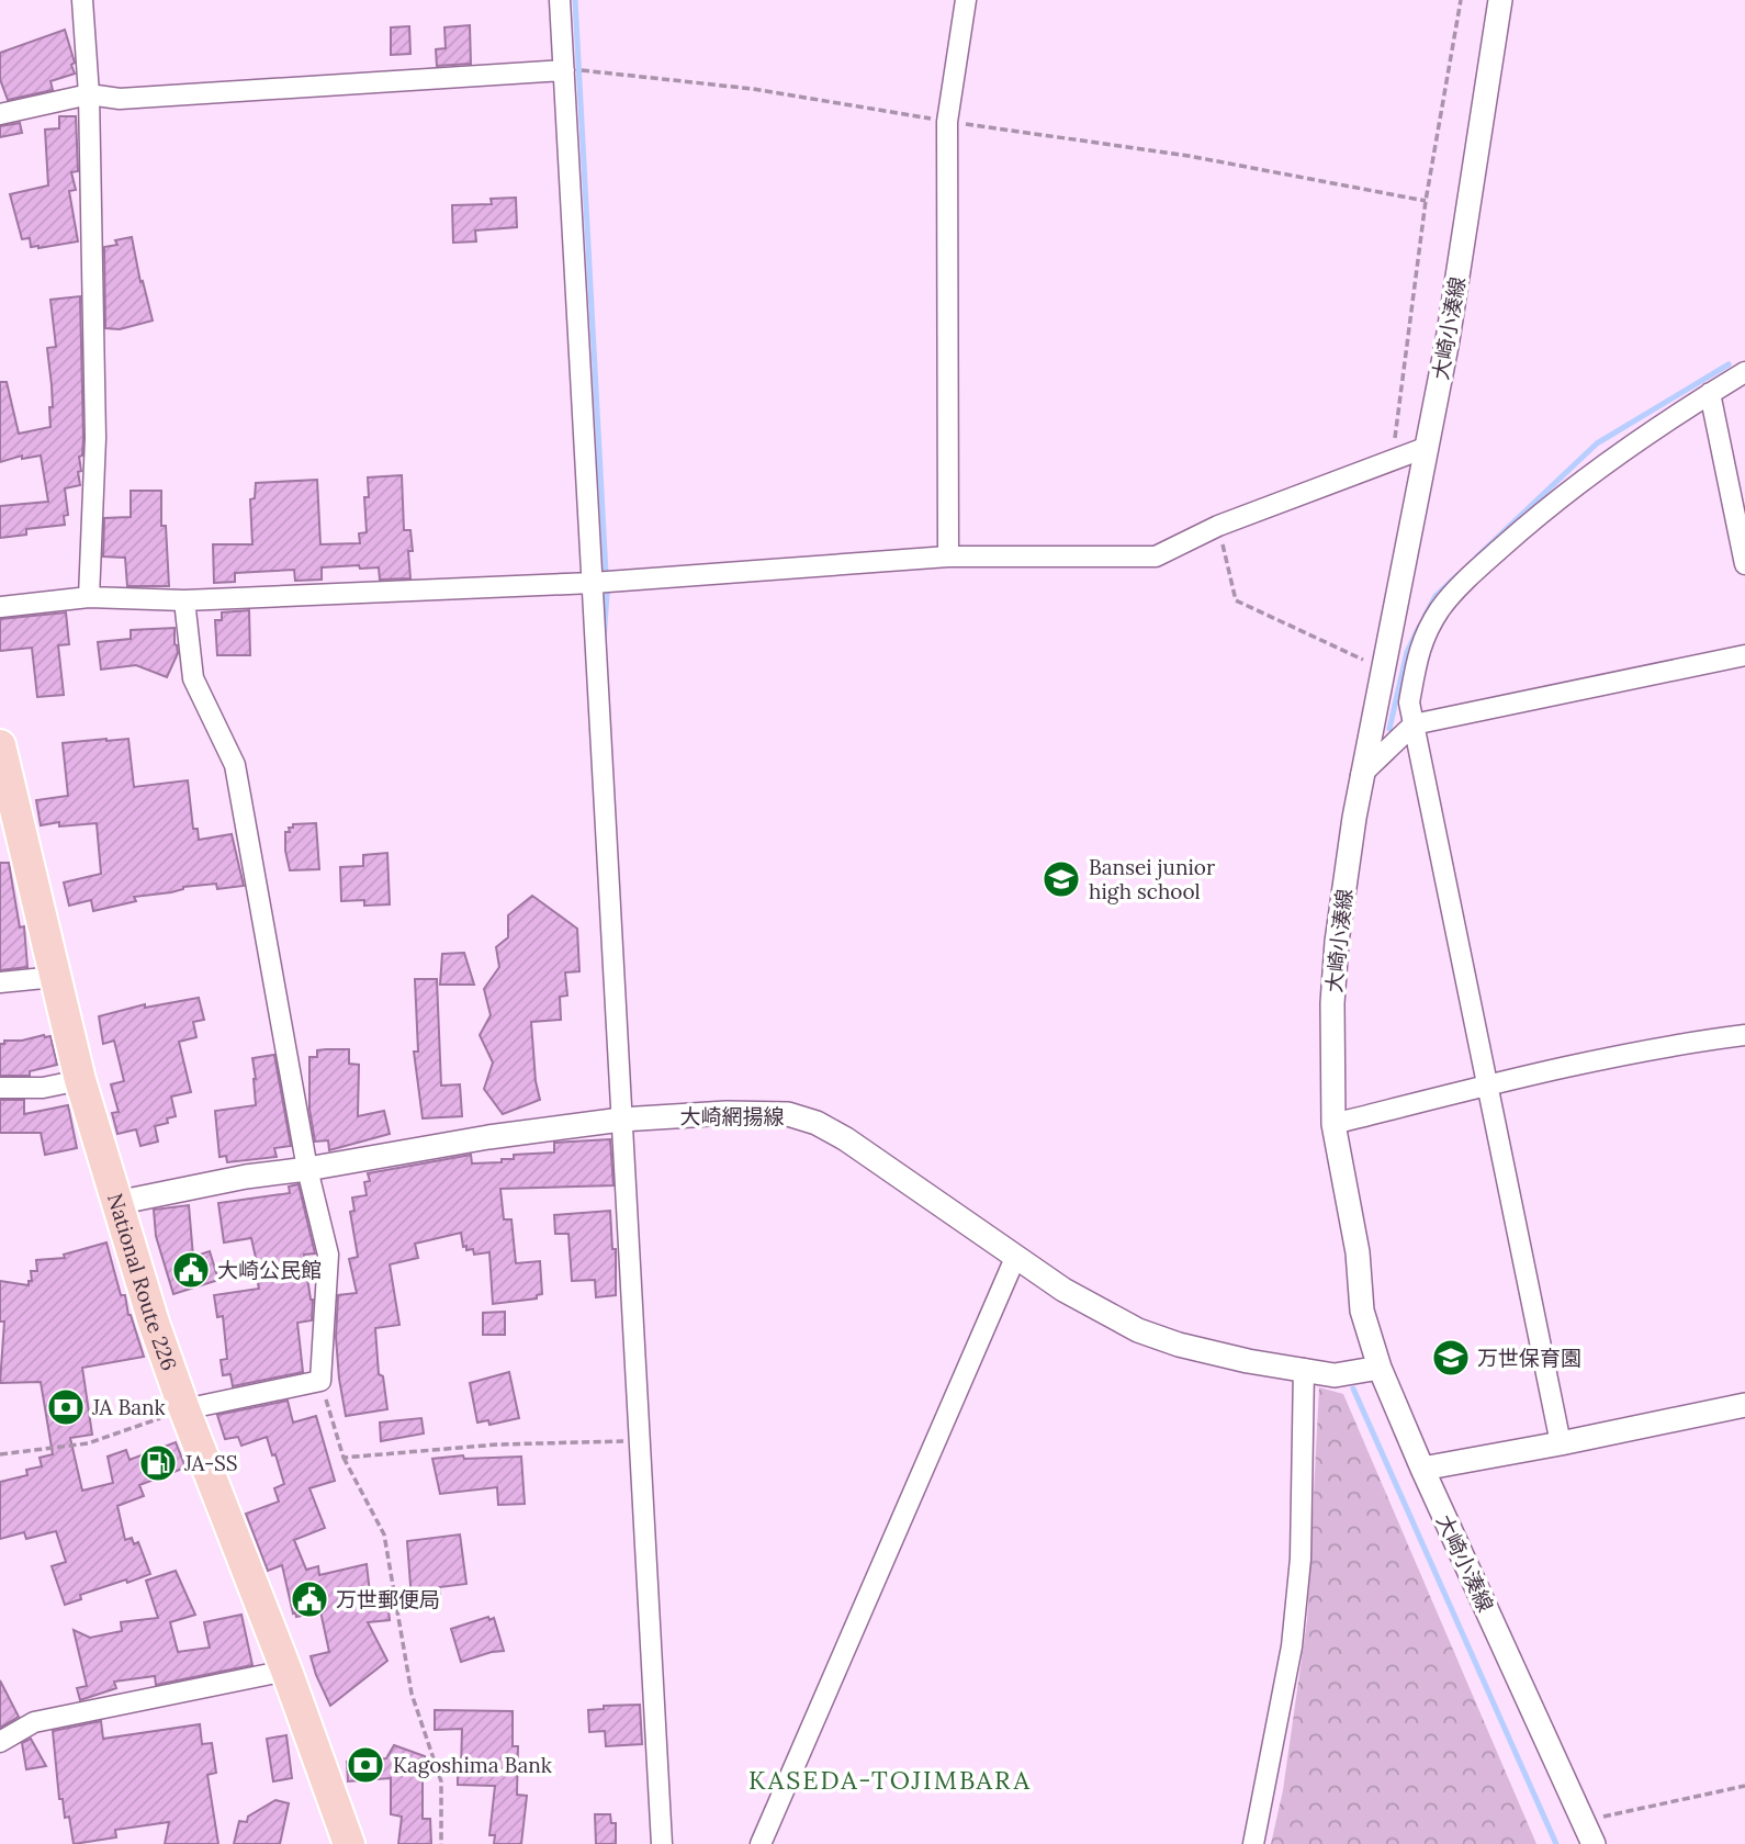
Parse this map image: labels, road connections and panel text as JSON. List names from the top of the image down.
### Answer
{
  "streets": {
    "highway": ["National Route 226"],
    "street": ["大崎小湊線", "大崎網揚線"]
  },
  "crossings": [
    ["大崎小湊線", "大崎網揚線"],
    ["大崎網揚線", "National Route 226"]
  ],
  "districts": ["KASEDA-TOJIMBARA"],
  "places": {
    "school or university": ["Bansei junior high school", "万世保育園"],
    "public building": ["大崎公民館", "万世郵便局"],
    "bank": ["JA Bank", "Kagoshima Bank"],
    "fuel station": ["JA-SS"]
  }
}
